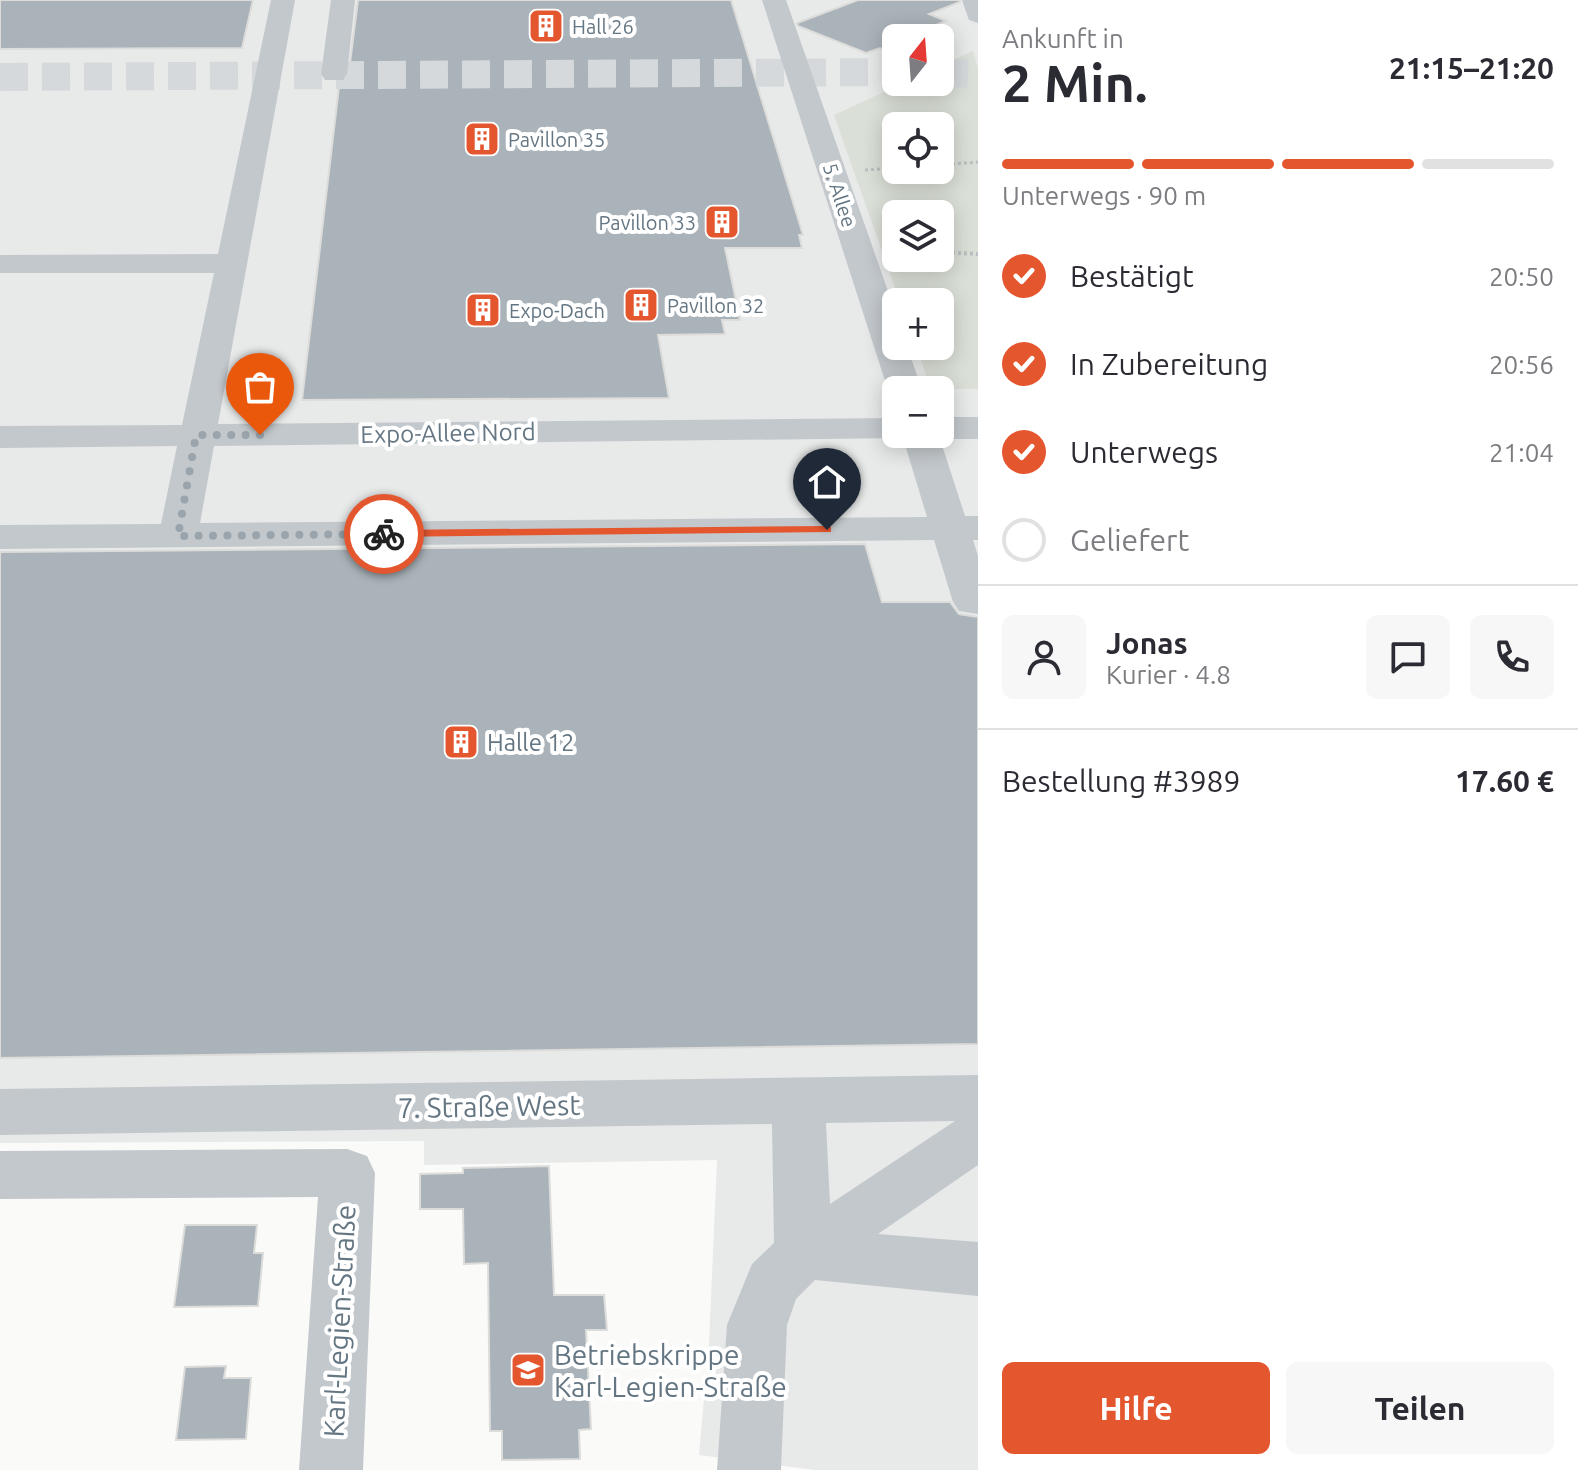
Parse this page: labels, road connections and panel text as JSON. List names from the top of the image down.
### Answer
{
  "streets": {
    "street": [
      "5. Allee",
      "Expo-Allee Nord",
      "7. Straße West",
      "Karl-Legien-Straße"
    ]
  },
  "places": {
    "building": [
      "Hall 26",
      "Pavillon 35",
      "Pavillon 33",
      "Pavillon 32",
      "Expo-Dach",
      "Halle 12"
    ],
    "school or university": ["Betriebskrippe Karl-Legien-Straße"]
  },
  "north": "top",
  "page": {
    "heading": ["2 Min.", "Ankunft in", "21:15–21:20"],
    "panel": [
      "Jonas",
      "Kurier · 4.8",
      "Bestellung #3989",
      "17.60 €"
    ],
    "map_buttons": ["+", "−"],
    "bar": "Unterwegs · 90 m",
    "list": [
      ["Bestätigt", "20:50"],
      ["In Zubereitung", "20:56"],
      ["Unterwegs", "21:04"],
      "Geliefert"
    ],
    "buttons": ["Hilfe", "Teilen"]
  }
}
